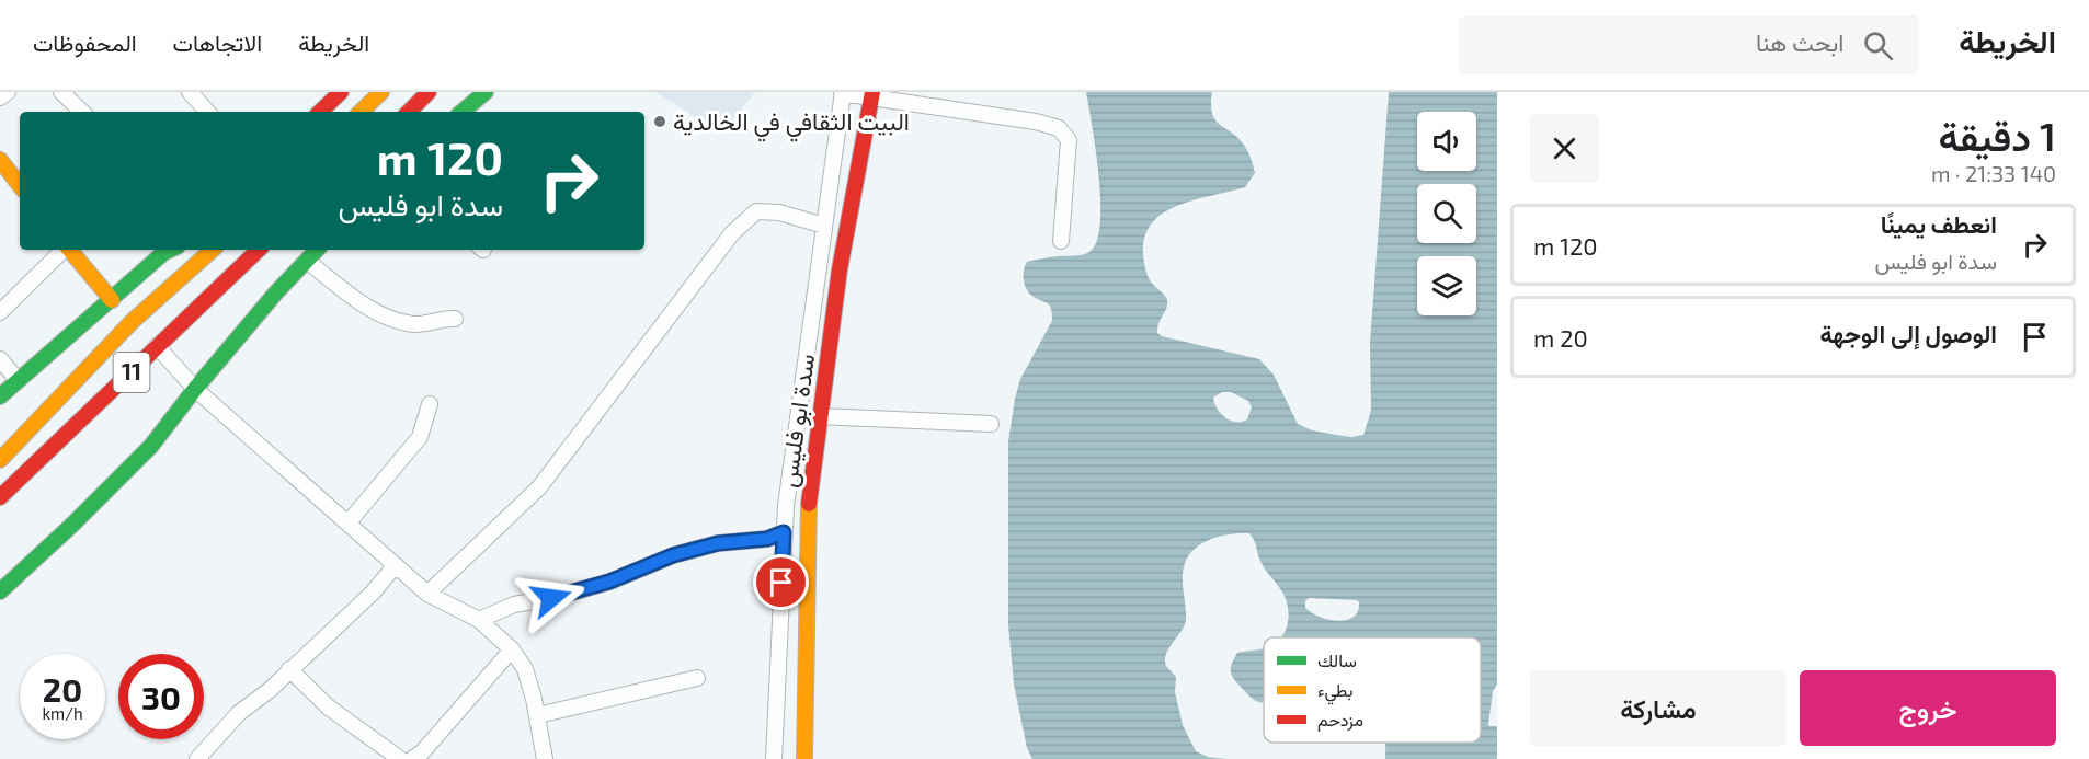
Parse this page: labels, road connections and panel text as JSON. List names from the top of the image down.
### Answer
{
  "streets": {
    "main road": ["11", "سدة ابو فليس"]
  },
  "places": ["البيت الثقافي في الخالدية"],
  "legend": ["سالك", "بطيء", "مزدحم"],
  "page": {
    "header": "الخريطة",
    "search": "ابحث هنا",
    "nav": ["الخريطة", "الاتجاهات", "المحفوظات"],
    "heading": ["1 دقيقة", "140 m · 21:33"],
    "turn": ["120 m", "سدة ابو فليس"],
    "list": [
      {
        "name": "انعطف يمينًا",
        "note": "سدة ابو فليس",
        "value": "120 m"
      },
      {
        "name": "الوصول إلى الوجهة",
        "value": "20 m"
      }
    ],
    "speed": "20 km/h",
    "limit": "30",
    "buttons": ["خروج", "مشاركة"]
  }
}
